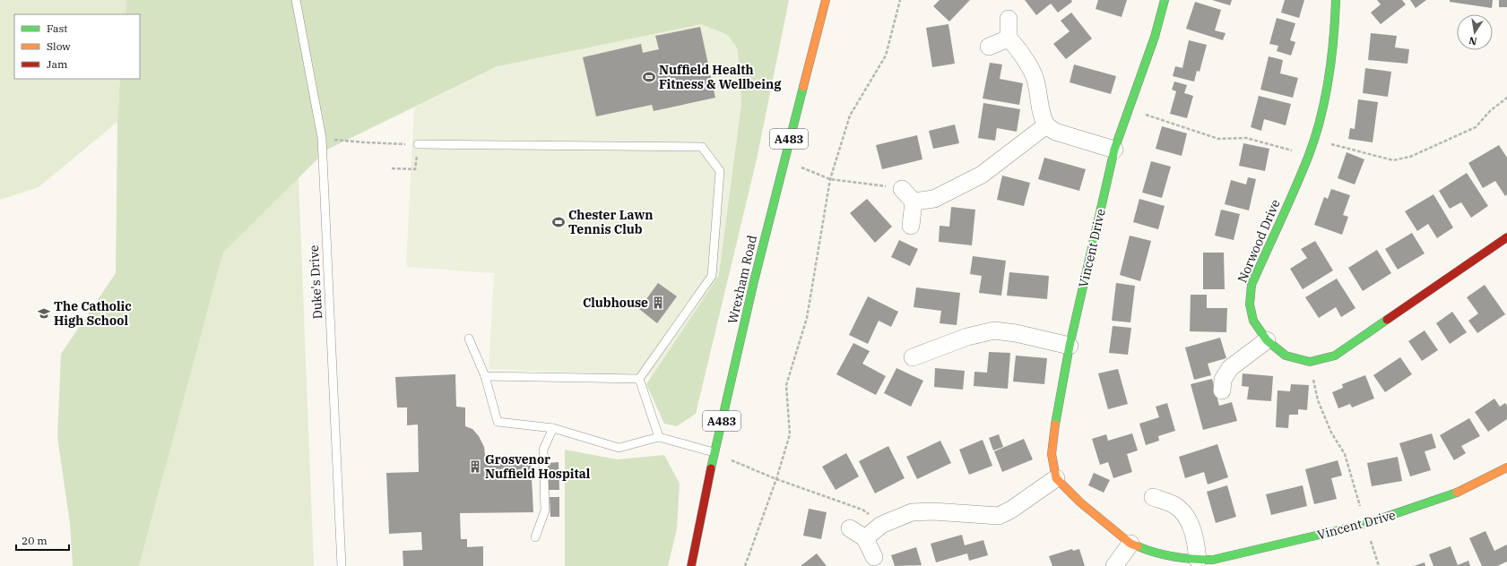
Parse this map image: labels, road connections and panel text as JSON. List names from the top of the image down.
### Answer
{
  "streets": {
    "main road": [
      "A483",
      "Norwood Drive",
      "Vincent Drive",
      "Wrexham Road"
    ],
    "lane": ["Duke's Drive"]
  },
  "places": {
    "sports": ["Nuffield Health Fitness & Wellbeing", "Chester Lawn Tennis Club"],
    "building": ["Clubhouse", "Grosvenor Nuffield Hospital"],
    "school or university": ["The Catholic High School"]
  },
  "legend": ["Fast", "Slow", "Jam"],
  "scale_bar": "20 m",
  "north": "bottom"
}
